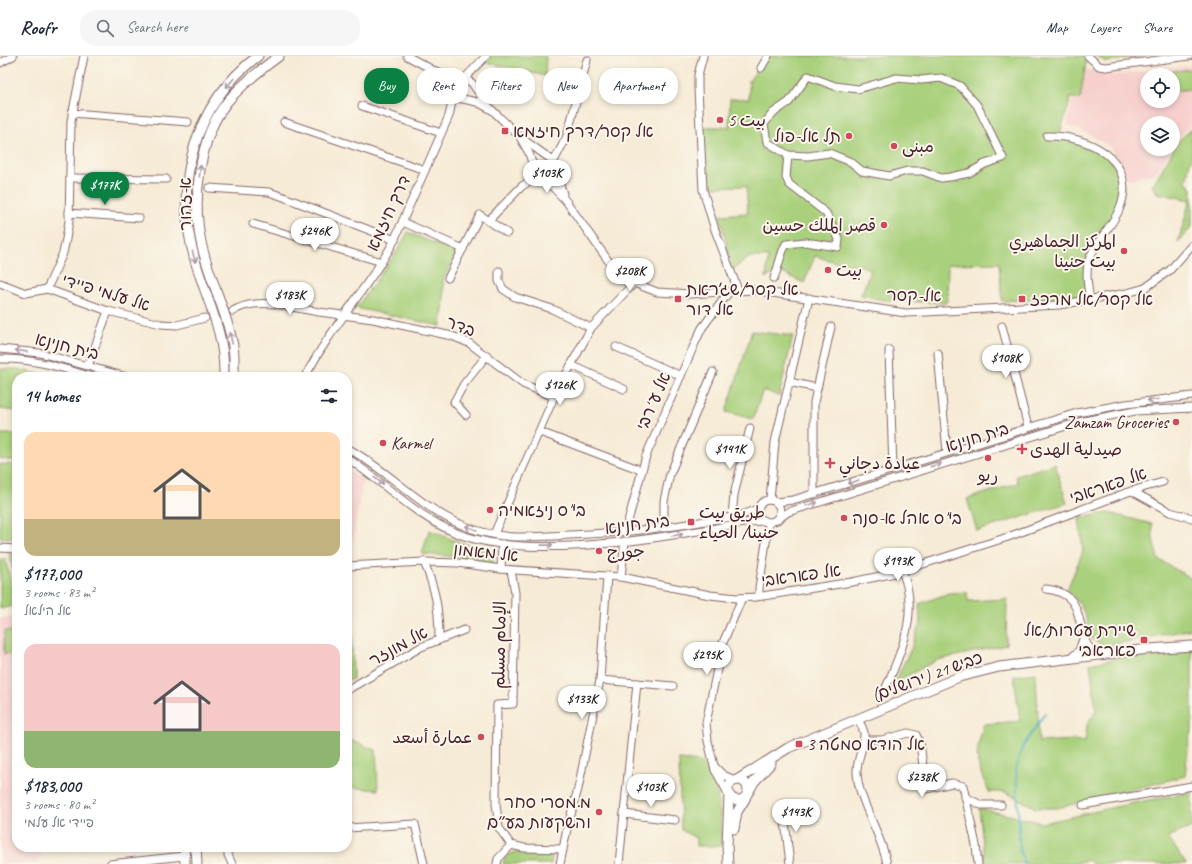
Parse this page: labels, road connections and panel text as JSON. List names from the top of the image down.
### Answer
{
  "streets": {
    "main road": ["א-זהור", "כביש 21 (ירושלים)"],
    "street": [
      "דרך חיזמא",
      "אל עלמי פיידי",
      "אל-קסר",
      "בדר",
      "בית חנינא",
      "אל ע 'רבי",
      "אל פאראבי",
      "אל מאמון",
      "الإمام مسلم",
      "אל מונזר"
    ]
  },
  "crossings": [
    ["דרך חיזמא", "בדר"],
    ["אל-קסר", "אל ע 'רבי"],
    ["בית חנינא", "אל ע 'רבי"],
    ["אל פאראבי", "אל מאמון"],
    ["אל מאמון", "الإمام مسلم"]
  ],
  "places": {
    "other": [
      "بيت 5",
      "תל אל-פול",
      "مبنى",
      "قصر الملك حسين",
      "المركز الجماهيري بيت حنينا",
      "بيت",
      "Zamzam Groceries",
      "Karmel",
      "ريو",
      "בי\"ס ניזאמיה",
      "בי\"ס אהל א-סנה",
      "جورج",
      "عمارة أسعد",
      "מ.מסרי סחר והשקעות בע״ם"
    ],
    "transit": [
      "אל קסר/דרך חיזמא",
      "אל קסר/שג׳ראת אל דור",
      "אל קסר/אל מרכז",
      "طريق بيت حنينا/ الحياء",
      "שיירת עטרות/אל פאראבי",
      "אל הודא סמטה 3"
    ],
    "health": ["صيدلية الهدى", "عيادة دجاني"]
  },
  "page": {
    "header": "Roofr",
    "search": "Search here",
    "nav": ["Map", "Layers", "Share"],
    "chip": [
      "Buy",
      "Rent",
      "Filters",
      "New",
      "Apartment"
    ],
    "price": [
      "$103K",
      "$177K",
      "$246K",
      "$208K",
      "$183K",
      "$108K",
      "$126K",
      "$141K",
      "$193K",
      "$295K",
      "$133K",
      "$238K",
      "$103K",
      "$143K"
    ],
    "heading": "14 homes",
    "list": [
      {
        "name": "$177,000",
        "note": "3 rooms · 83 m² · אל הילאל"
      },
      {
        "name": "$183,000",
        "note": "3 rooms · 80 m² · פיידי אל עלמי"
      }
    ]
  }
}
